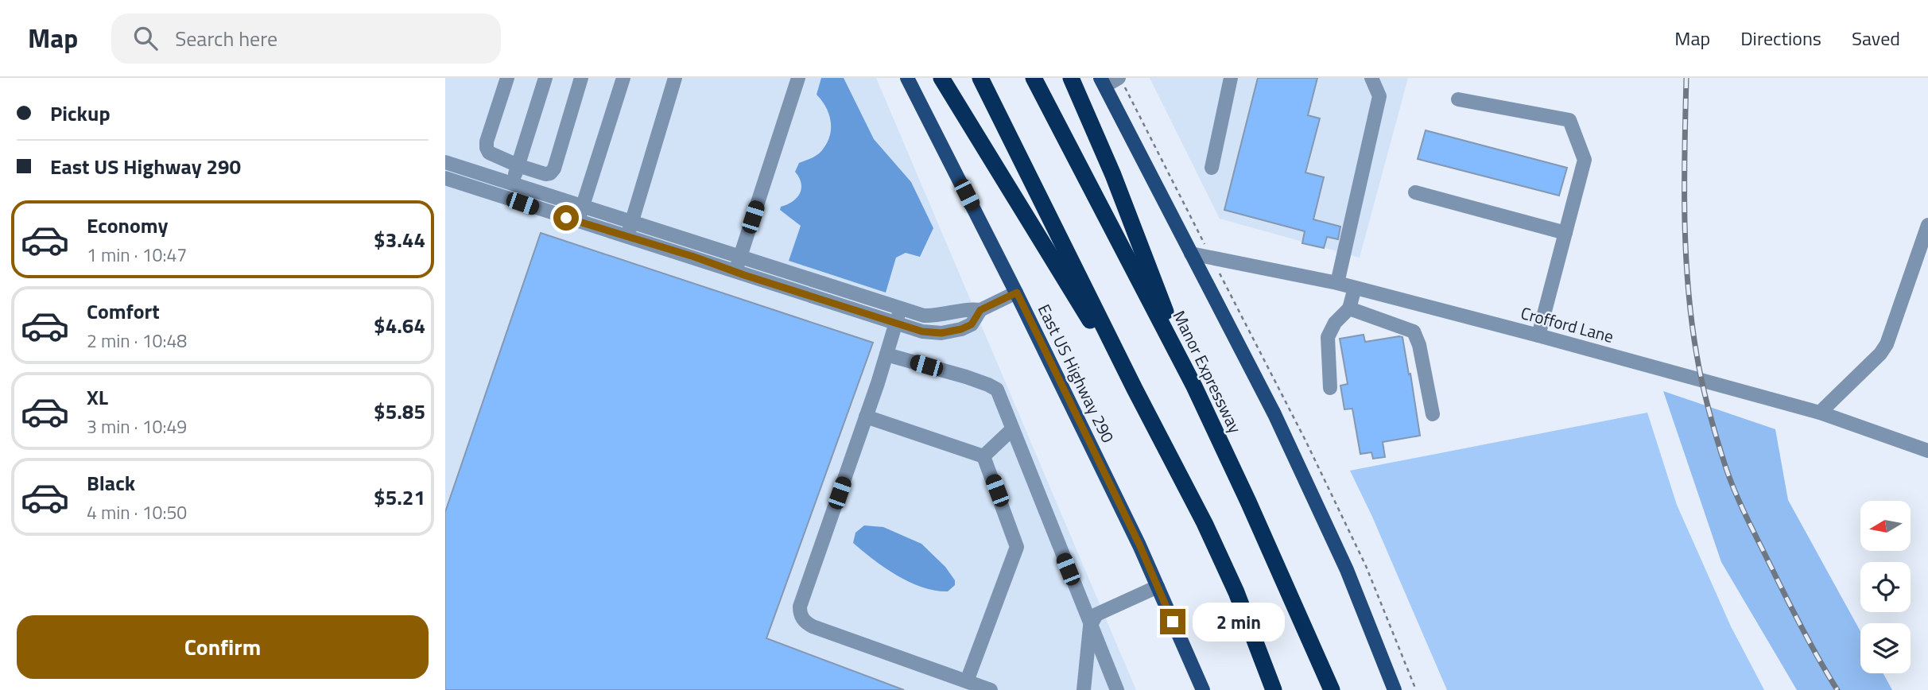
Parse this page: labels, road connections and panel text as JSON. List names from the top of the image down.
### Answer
{
  "streets": {
    "highway": ["Manor Expressway"],
    "main road": ["East US Highway 290"],
    "street": ["Crofford Lane"]
  },
  "north": "left",
  "page": {
    "header": "Map",
    "search": "Search here",
    "nav": ["Map", "Directions", "Saved"],
    "banner": ["Pickup", "East US Highway 290"],
    "list": [
      {
        "name": "Economy",
        "note": "1 min · 10:47",
        "value": "$3.44"
      },
      {
        "name": "Comfort",
        "note": "2 min · 10:48",
        "value": "$4.64"
      },
      {
        "name": "XL",
        "note": "3 min · 10:49",
        "value": "$5.85"
      },
      {
        "name": "Black",
        "note": "4 min · 10:50",
        "value": "$5.21"
      }
    ],
    "bubble": "2 min",
    "buttons": "Confirm"
  }
}
